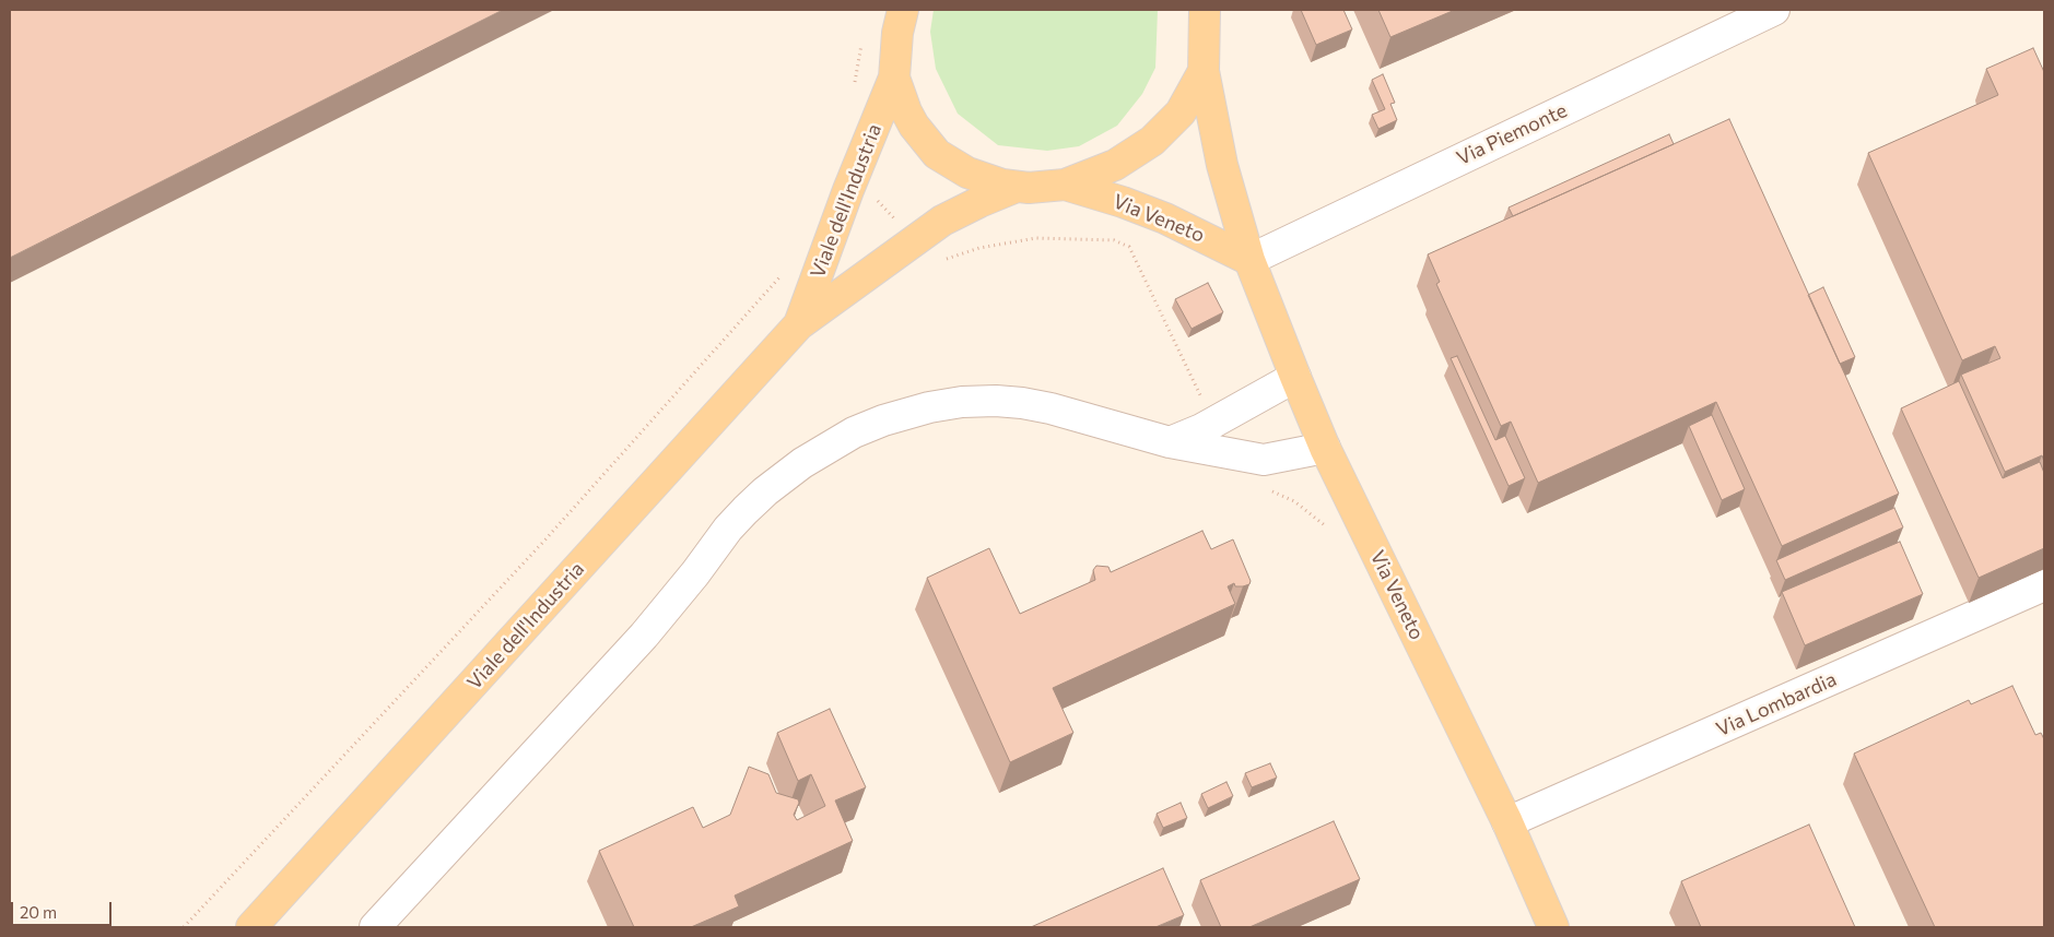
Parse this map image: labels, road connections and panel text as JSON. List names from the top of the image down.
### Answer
{
  "streets": {
    "main road": ["Viale dell'Industria", "Via Veneto"],
    "street": ["Via Piemonte", "Via Lombardia"]
  },
  "crossings": [
    ["Via Piemonte", "Via Veneto"],
    ["Viale dell'Industria", "Via Veneto"],
    ["Via Veneto", "Via Lombardia"]
  ],
  "scale_bar": "20 m"
}
